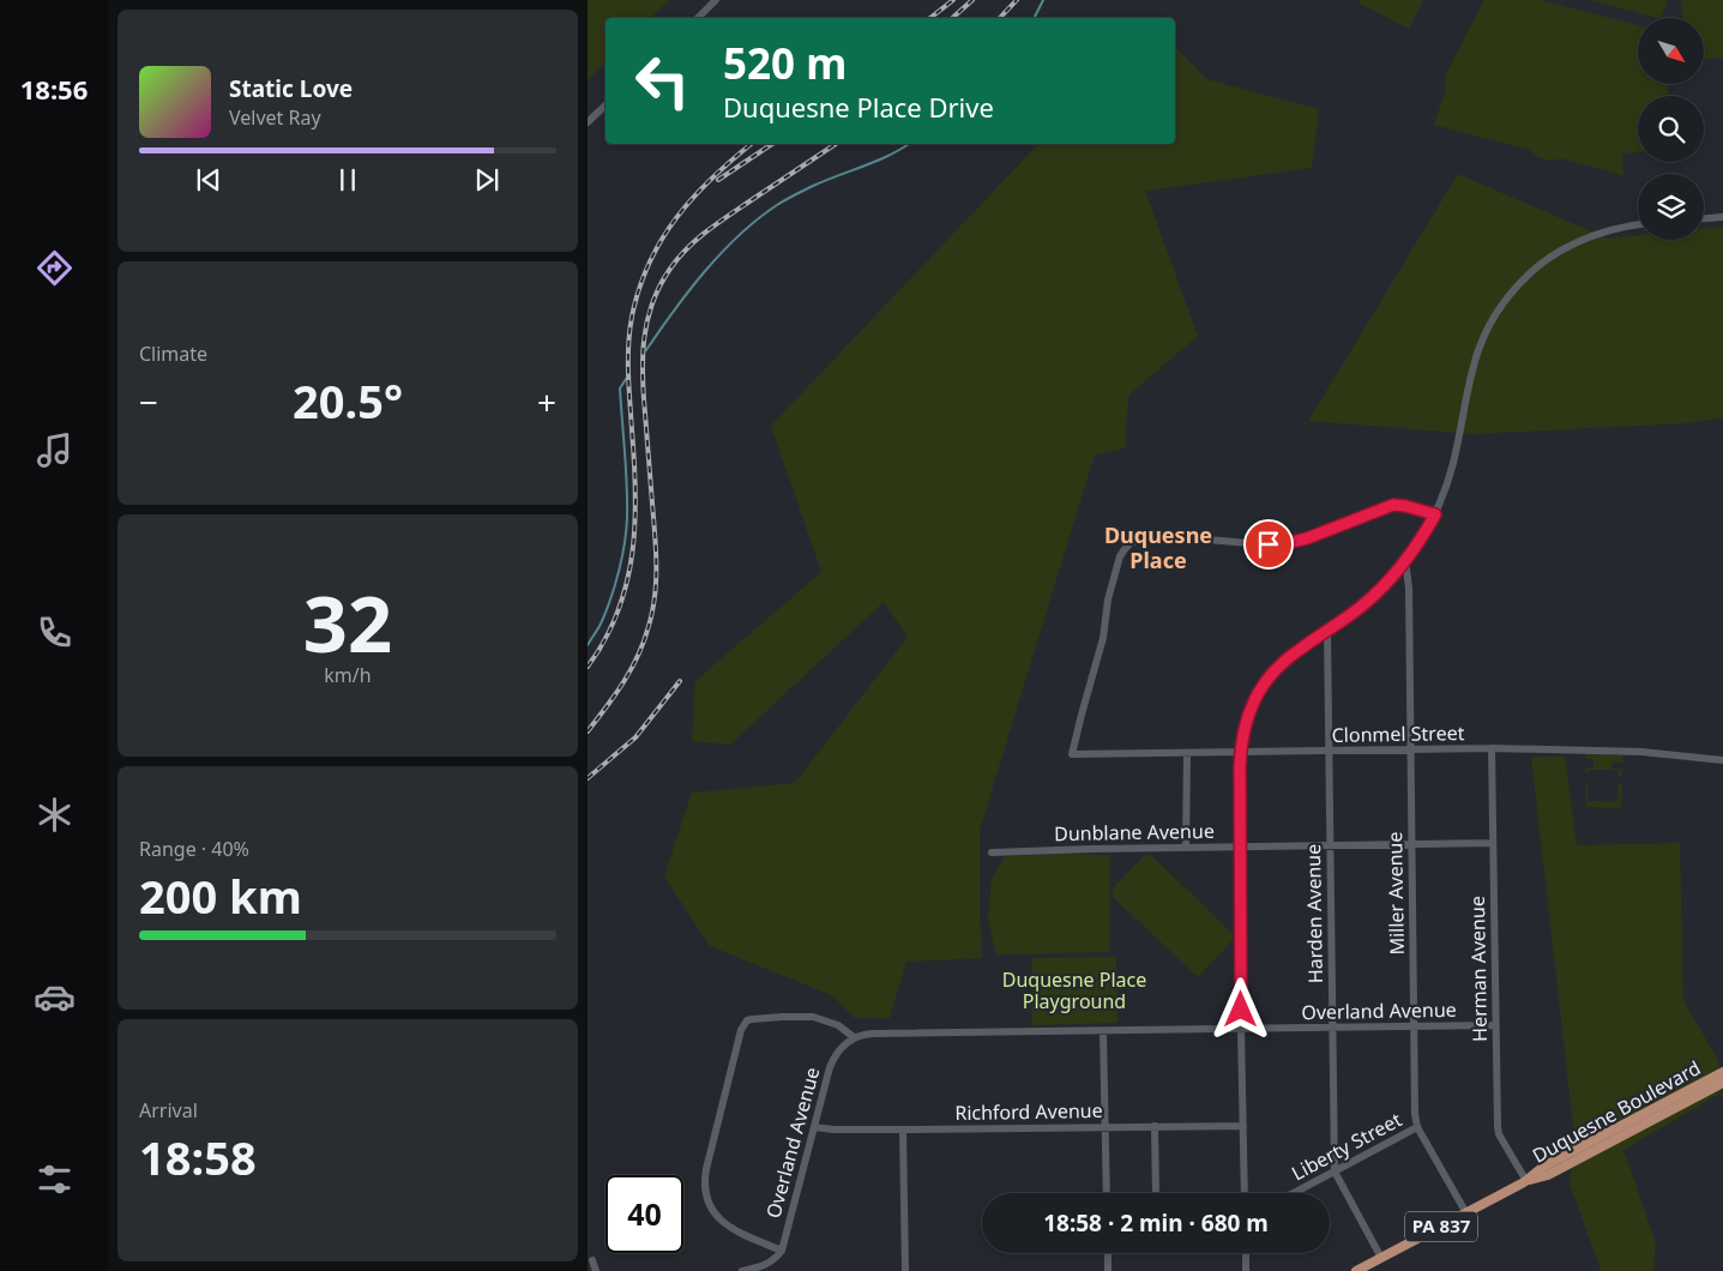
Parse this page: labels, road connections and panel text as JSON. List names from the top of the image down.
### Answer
{
  "streets": {
    "main road": ["Duquesne Boulevard", "PA 837"],
    "street": [
      "Clonmel Street",
      "Dunblane Avenue",
      "Miller Avenue",
      "Harden Avenue",
      "Herman Avenue",
      "Overland Avenue",
      "Richford Avenue",
      "Liberty Street"
    ]
  },
  "crossings": [
    ["Clonmel Street", "Miller Avenue"],
    ["Clonmel Street", "Harden Avenue"],
    ["Clonmel Street", "Herman Avenue"],
    ["Dunblane Avenue", "Miller Avenue"],
    ["Dunblane Avenue", "Harden Avenue"],
    ["Dunblane Avenue", "Herman Avenue"],
    ["Miller Avenue", "Overland Avenue"],
    ["Miller Avenue", "Duquesne Boulevard"],
    ["Miller Avenue", "Liberty Street"],
    ["Harden Avenue", "Overland Avenue"],
    ["Harden Avenue", "Duquesne Boulevard"],
    ["Harden Avenue", "Liberty Street"],
    ["Herman Avenue", "Overland Avenue"],
    ["Herman Avenue", "Duquesne Boulevard"],
    ["Overland Avenue", "Richford Avenue"]
  ],
  "districts": ["Duquesne Place"],
  "parks": ["Duquesne Place Playground"],
  "north": "bottom right",
  "page": {
    "tabs": "18:56",
    "turn": ["520 m", "Duquesne Place Drive"],
    "song": ["Static Love", "Velvet Ray"],
    "tile": [
      "Climate",
      ["32", "km/h"],
      ["Range · 40%", "200 km"],
      ["Arrival", "18:58"]
    ],
    "heat": ["−", "20.5°", "+"],
    "limit": "40",
    "trip": "18:58 · 2 min · 680 m"
  }
}
